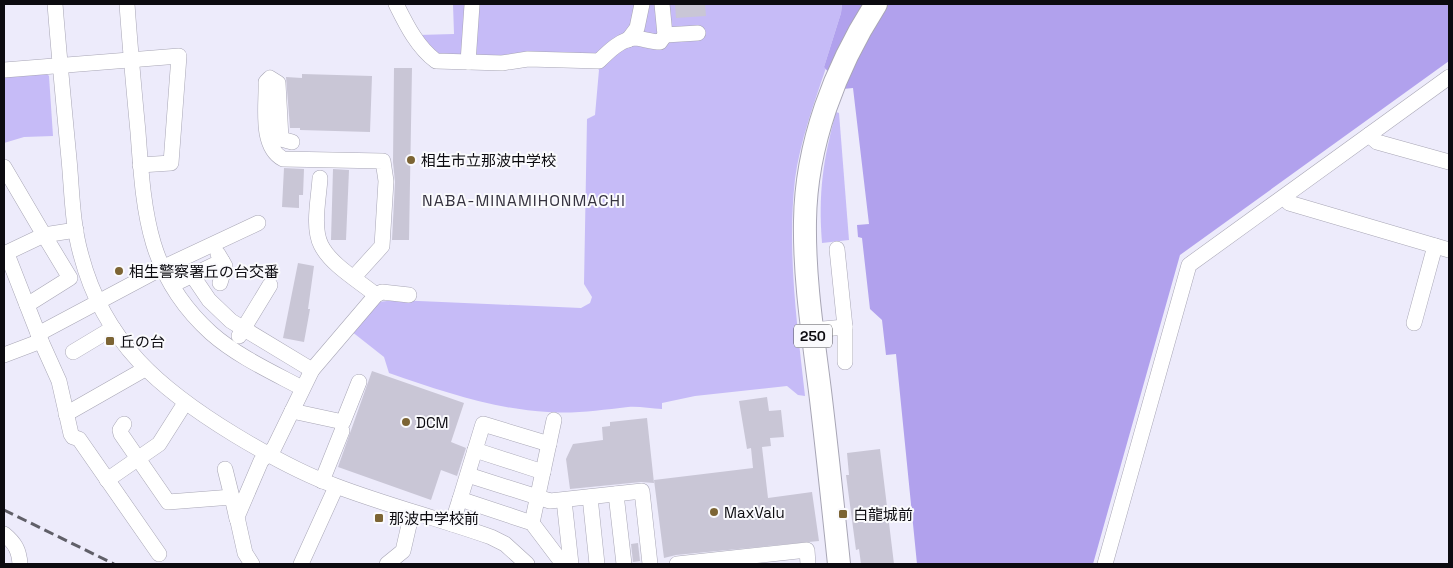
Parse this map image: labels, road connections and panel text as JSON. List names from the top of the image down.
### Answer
{
  "streets": {
    "highway": ["250"]
  },
  "districts": ["NABA-MINAMIHONMACHI"],
  "places": {
    "other": [
      "相生市立那波中学校",
      "相生警察署丘の台交番",
      "DCM",
      "MaxValu"
    ],
    "transit": ["丘の台", "白龍城前", "那波中学校前"]
  }
}
